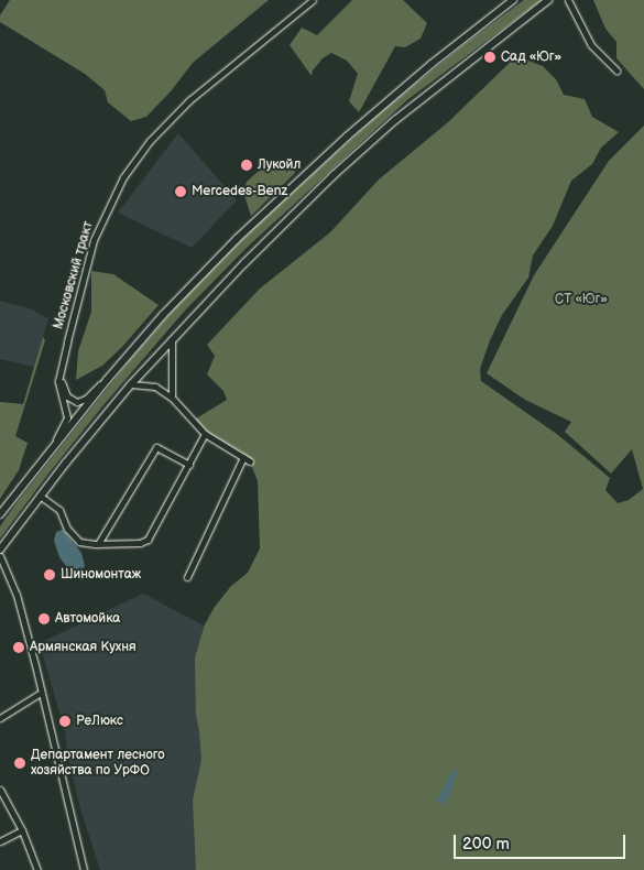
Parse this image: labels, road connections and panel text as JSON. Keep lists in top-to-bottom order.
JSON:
{
  "streets": {
    "street": ["Московский тракт"]
  },
  "parks": ["СТ «Юг»"],
  "places": [
    "Сад «Юг»",
    "Лукойл",
    "Mercedes-Benz",
    "Шиномонтаж",
    "Автомойка",
    "Армянская Кухня",
    "РеЛюкс",
    "Департамент лесного хозяйства по УрФО"
  ],
  "scale_bar": "200 m"
}
